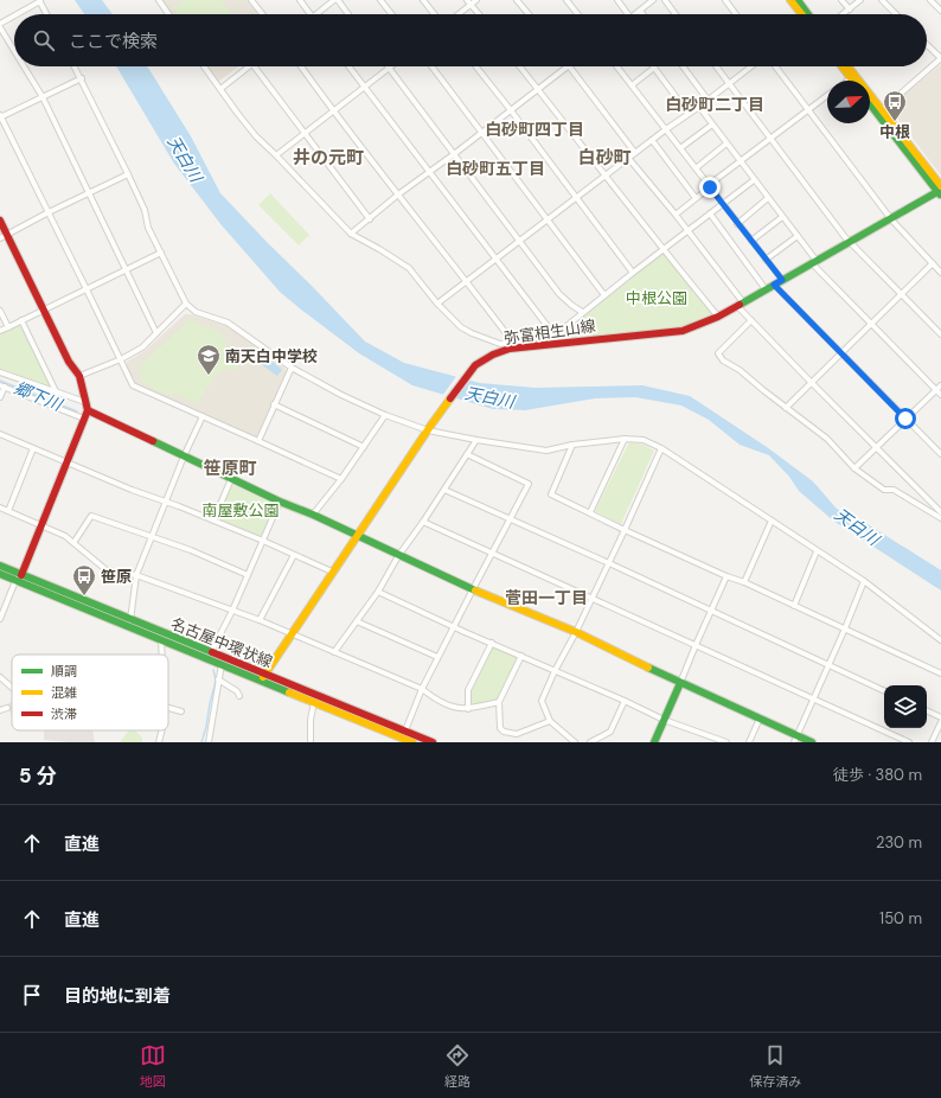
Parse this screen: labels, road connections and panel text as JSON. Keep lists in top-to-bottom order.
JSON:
{
  "streets": {
    "street": ["弥富相生山線", "名古屋中環状線"]
  },
  "crossings": [
    ["弥富相生山線", "名古屋中環状線"]
  ],
  "districts": [
    "白砂町二丁目",
    "白砂町四丁目",
    "井の元町",
    "白砂町",
    "白砂町五丁目",
    "笹原町",
    "菅田一丁目"
  ],
  "water": ["天白川", "郷下川"],
  "parks": ["中根公園", "南屋敷公園"],
  "places": {
    "bus stop": ["中根", "笹原"],
    "school or university": ["南天白中学校"]
  },
  "legend": ["順調", "混雑", "渋滞"],
  "north": "top right",
  "page": {
    "search": "ここで検索",
    "heading": ["5 分", "徒歩 · 380 m"],
    "list": [
      ["直進", "230 m"],
      ["直進", "150 m"],
      "目的地に到着"
    ],
    "nav": ["地図", "経路", "保存済み"]
  }
}
